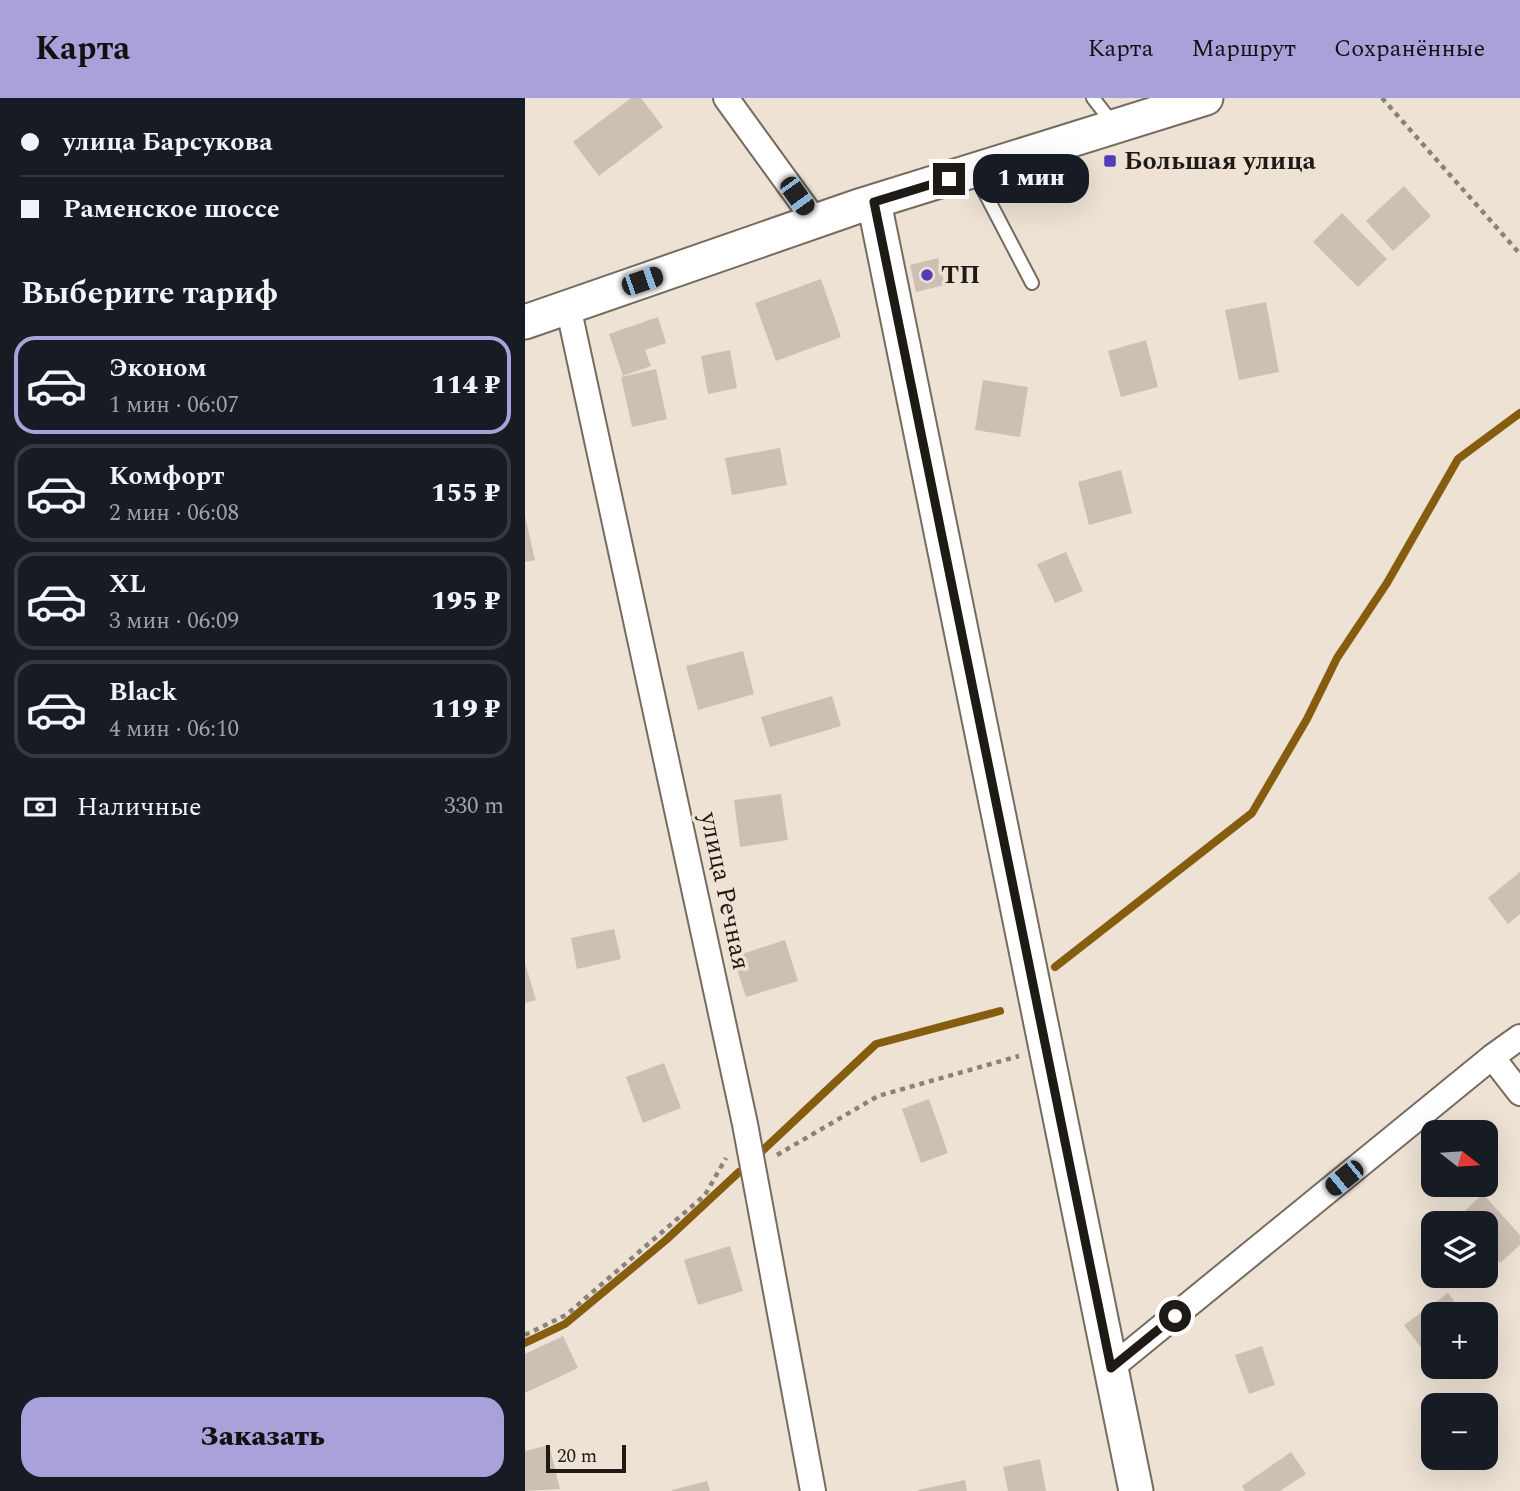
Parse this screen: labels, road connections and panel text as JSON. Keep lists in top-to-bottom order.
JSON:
{
  "streets": {
    "street": ["улица Речная"]
  },
  "places": {
    "transit": ["Большая улица"],
    "other": ["ТП"]
  },
  "scale_bar": "20 m",
  "north": "right",
  "page": {
    "header": "Карта",
    "nav": ["Карта", "Маршрут", "Сохранённые"],
    "banner": ["улица Барсукова", "Раменское шоссе"],
    "bubble": "1 мин",
    "heading": "Выберите тариф",
    "list": [
      {
        "name": "Эконом",
        "note": "1 мин · 06:07",
        "value": "114 ₽"
      },
      {
        "name": "Комфорт",
        "note": "2 мин · 06:08",
        "value": "155 ₽"
      },
      {
        "name": "XL",
        "note": "3 мин · 06:09",
        "value": "195 ₽"
      },
      {
        "name": "Black",
        "note": "4 мин · 06:10",
        "value": "119 ₽"
      }
    ],
    "pay": ["Наличные", "330 m"],
    "map_buttons": ["+", "−"],
    "buttons": "Заказать",
    "scale": "20 m"
  }
}
